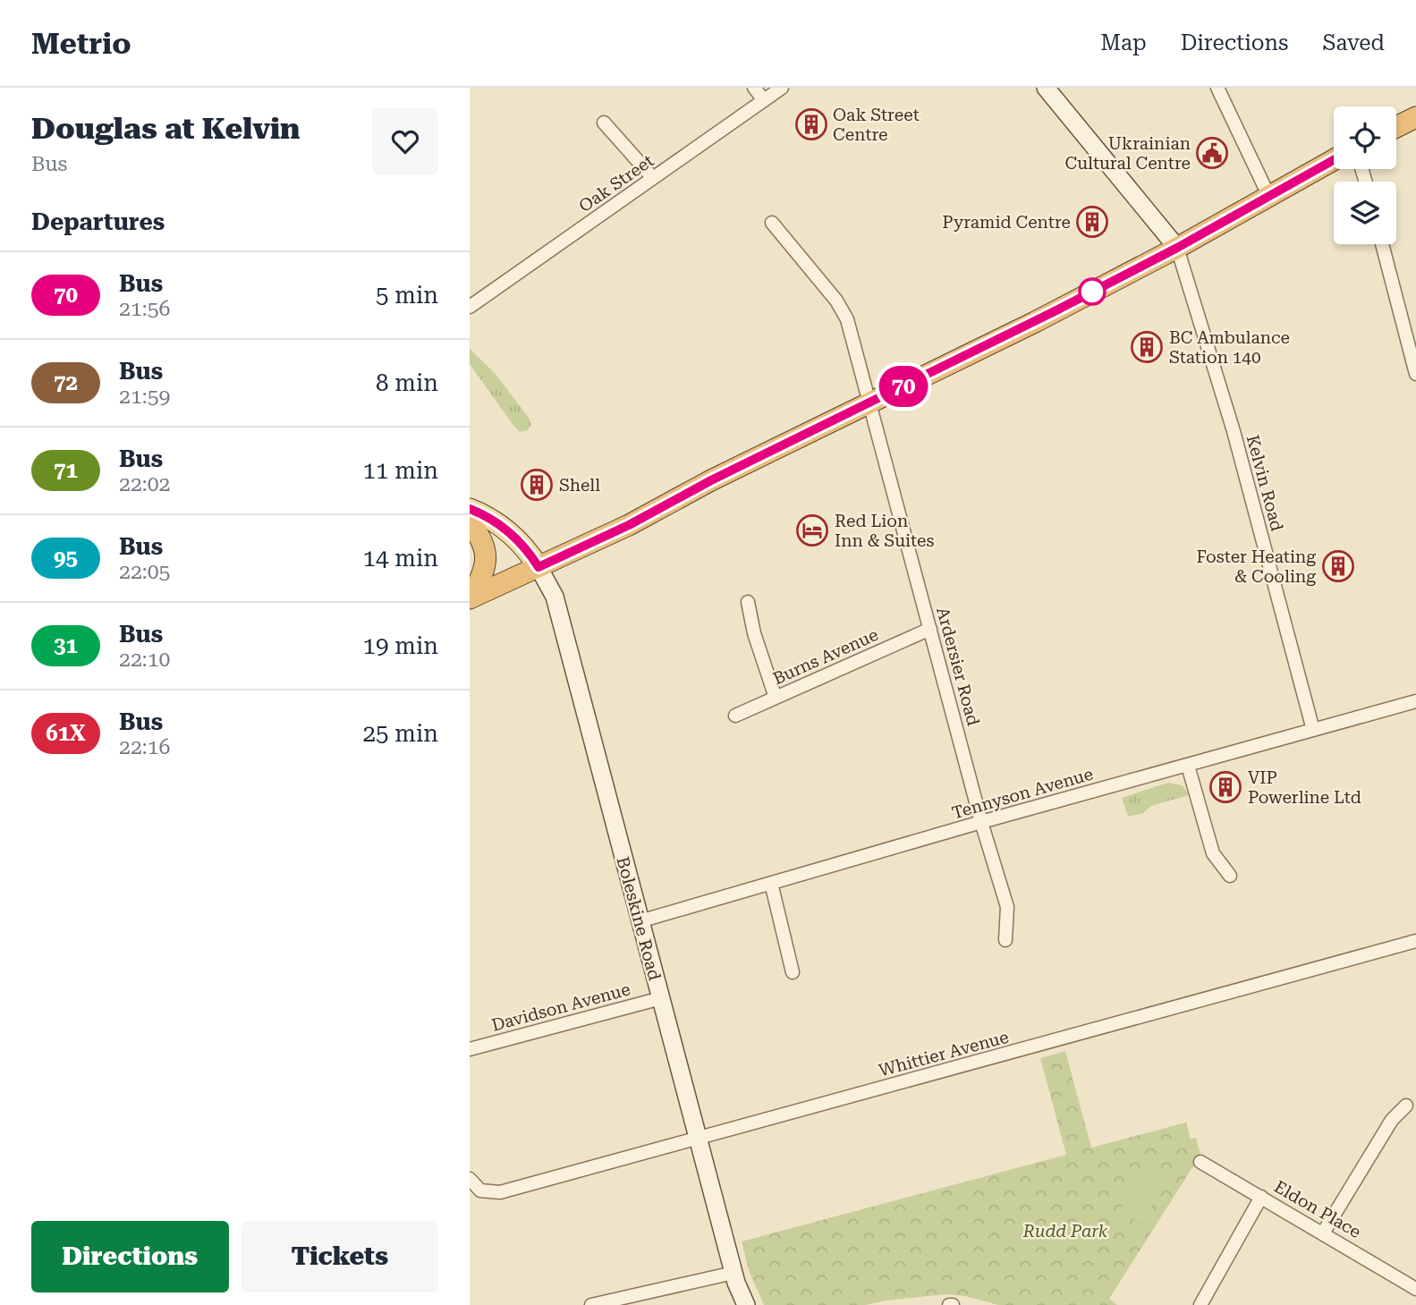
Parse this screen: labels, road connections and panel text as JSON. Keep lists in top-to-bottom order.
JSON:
{
  "streets": {
    "main road": ["Boleskine Road"],
    "street": [
      "Oak Street",
      "Kelvin Road",
      "Burns Avenue",
      "Ardersier Road",
      "Tennyson Avenue",
      "Davidson Avenue",
      "Whittier Avenue",
      "Eldon Place"
    ]
  },
  "crossings": [
    ["Kelvin Road", "Tennyson Avenue"],
    ["Burns Avenue", "Ardersier Road"],
    ["Ardersier Road", "Tennyson Avenue"],
    ["Tennyson Avenue", "Boleskine Road"],
    ["Boleskine Road", "Davidson Avenue"],
    ["Boleskine Road", "Whittier Avenue"]
  ],
  "parks": ["Rudd Park"],
  "places": {
    "building": [
      "Oak Street Centre",
      "Pyramid Centre",
      "BC Ambulance Station 140",
      "Shell",
      "Foster Heating & Cooling",
      "VIP Powerline Ltd"
    ],
    "public building": ["Ukrainian Cultural Centre"],
    "hotel": ["Red Lion Inn & Suites"]
  },
  "lines": ["bus line 70"],
  "page": {
    "header": "Metrio",
    "nav": ["Map", "Directions", "Saved"],
    "heading": [
      ["Douglas at Kelvin", "Bus"],
      "Departures"
    ],
    "on_map": "70",
    "list": [
      {
        "mark": "70",
        "name": "Bus",
        "note": "21:56",
        "value": "5 min"
      },
      {
        "mark": "72",
        "name": "Bus",
        "note": "21:59",
        "value": "8 min"
      },
      {
        "mark": "71",
        "name": "Bus",
        "note": "22:02",
        "value": "11 min"
      },
      {
        "mark": "95",
        "name": "Bus",
        "note": "22:05",
        "value": "14 min"
      },
      {
        "mark": "31",
        "name": "Bus",
        "note": "22:10",
        "value": "19 min"
      },
      {
        "mark": "61X",
        "name": "Bus",
        "note": "22:16",
        "value": "25 min"
      }
    ],
    "buttons": ["Directions", "Tickets"]
  }
}
